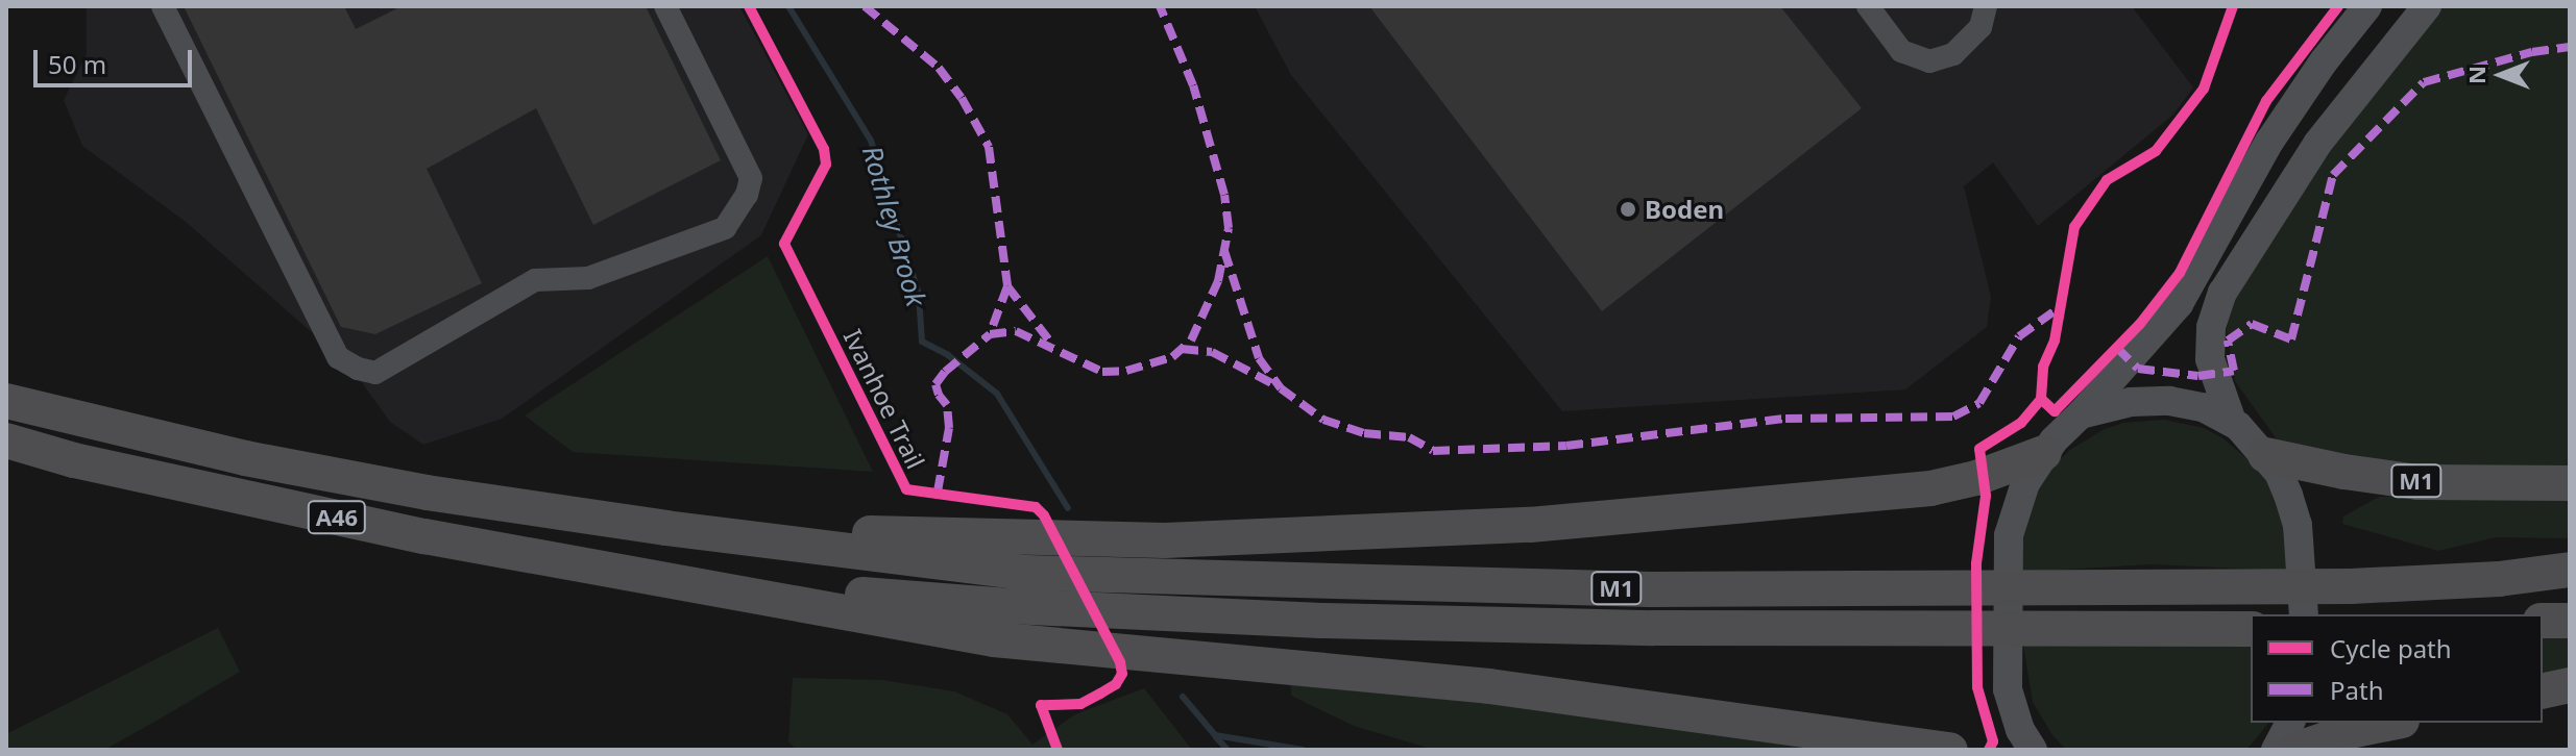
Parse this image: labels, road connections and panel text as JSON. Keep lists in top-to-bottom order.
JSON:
{
  "streets": {
    "highway": ["M1", "A46"],
    "cycle path": ["Ivanhoe Trail"]
  },
  "crossings": [
    ["M1", "A46"]
  ],
  "water": ["Rothley Brook"],
  "places": ["Boden"],
  "legend": ["Cycle path", "Path"],
  "scale_bar": "50 m",
  "north": "left"
}
